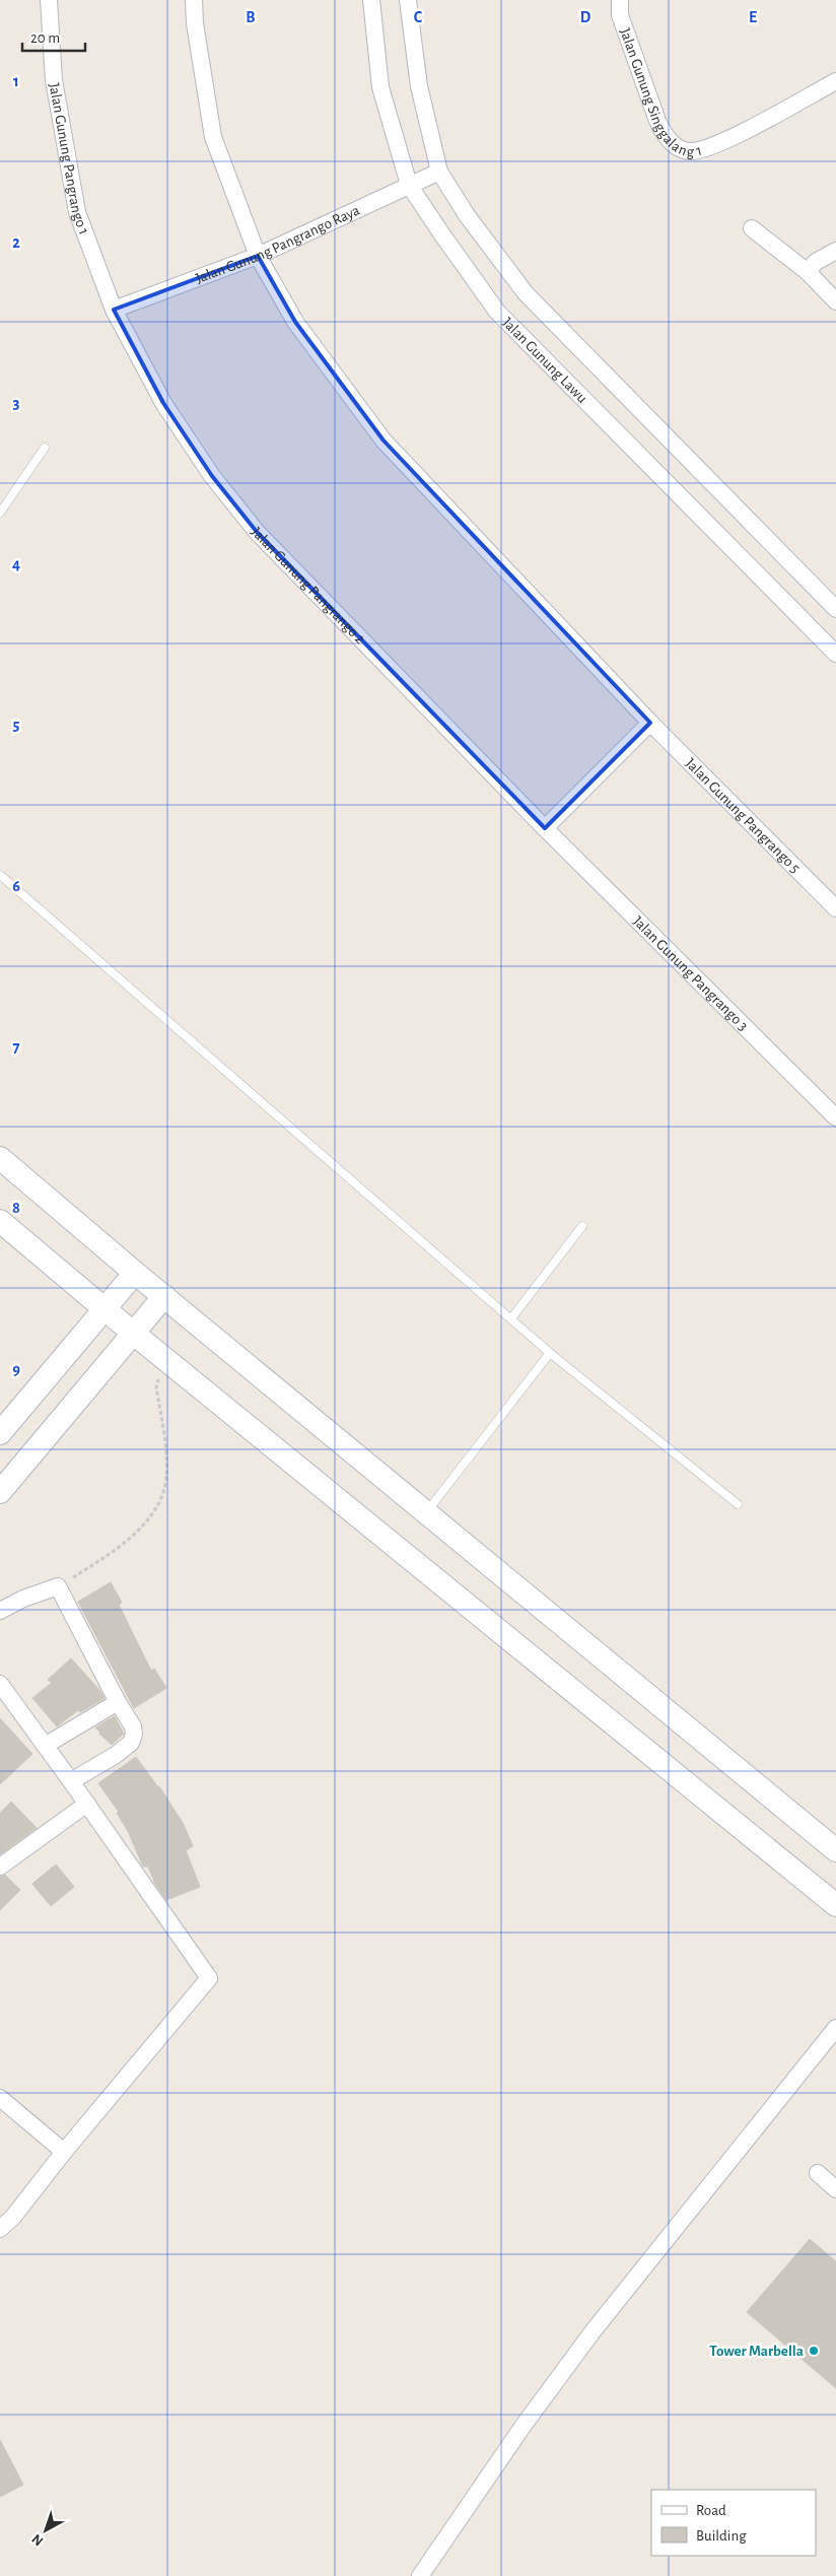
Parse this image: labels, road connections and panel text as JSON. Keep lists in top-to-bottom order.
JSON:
{
  "streets": {
    "street": [
      "Jalan Gunung Singgalang 1",
      "Jalan Gunung Pangrango 1",
      "Jalan Gunung Pangrango Raya",
      "Jalan Gunung Lawu",
      "Jalan Gunung Pangrango 2",
      "Jalan Gunung Pangrango 5",
      "Jalan Gunung Pangrango 3"
    ]
  },
  "crossings": [
    ["Jalan Gunung Pangrango 1", "Jalan Gunung Pangrango Raya"],
    ["Jalan Gunung Pangrango 1", "Jalan Gunung Pangrango 2"],
    ["Jalan Gunung Pangrango Raya", "Jalan Gunung Lawu"],
    ["Jalan Gunung Pangrango Raya", "Jalan Gunung Pangrango 2"],
    ["Jalan Gunung Pangrango 2", "Jalan Gunung Pangrango 3"]
  ],
  "places": ["Tower Marbella"],
  "legend": ["Road", "Building"],
  "scale_bar": "20 m",
  "north": "bottom left",
  "grid": {
    "columns": [
      "B",
      "C",
      "D",
      "E"
    ],
    "rows": [
      "1",
      "2",
      "3",
      "4",
      "5",
      "6",
      "7",
      "8",
      "9"
    ]
  }
}
